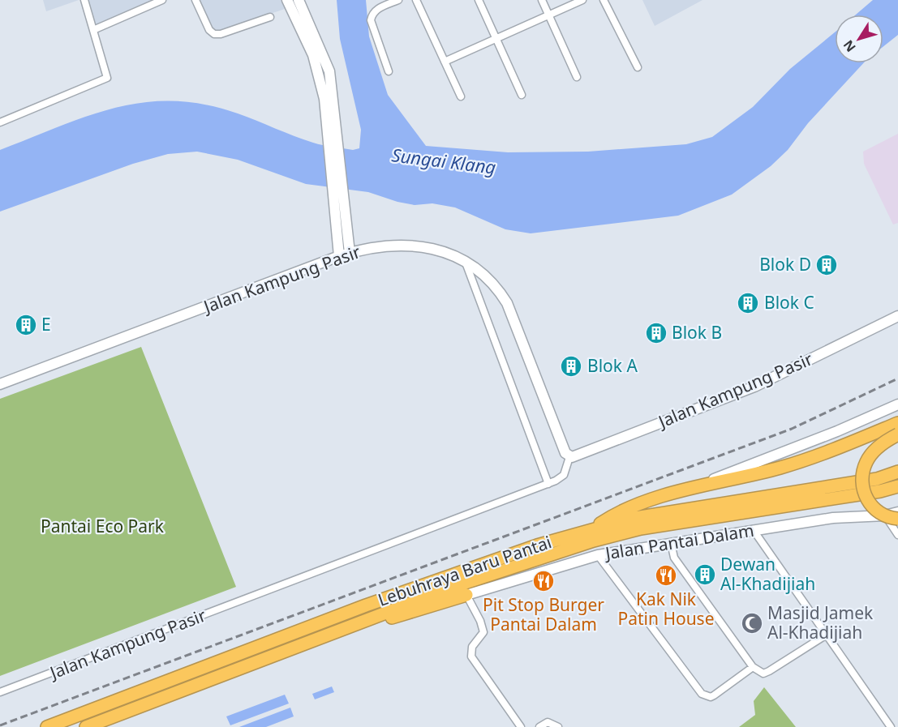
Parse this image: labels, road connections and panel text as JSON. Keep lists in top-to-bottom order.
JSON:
{
  "streets": {
    "highway": ["Lebuhraya Baru Pantai"],
    "street": ["Jalan Kampung Pasir", "Jalan Pantai Dalam"]
  },
  "water": ["Sungai Klang"],
  "parks": ["Pantai Eco Park"],
  "places": {
    "building": [
      "Blok D",
      "Blok C",
      "E",
      "Blok B",
      "Blok A",
      "Dewan Al-Khadijiah"
    ],
    "restaurant": ["Kak Nik Patin House", "Pit Stop Burger Pantai Dalam"],
    "mosque": ["Masjid Jamek Al-Khadijiah"]
  },
  "north": "bottom left"
}
